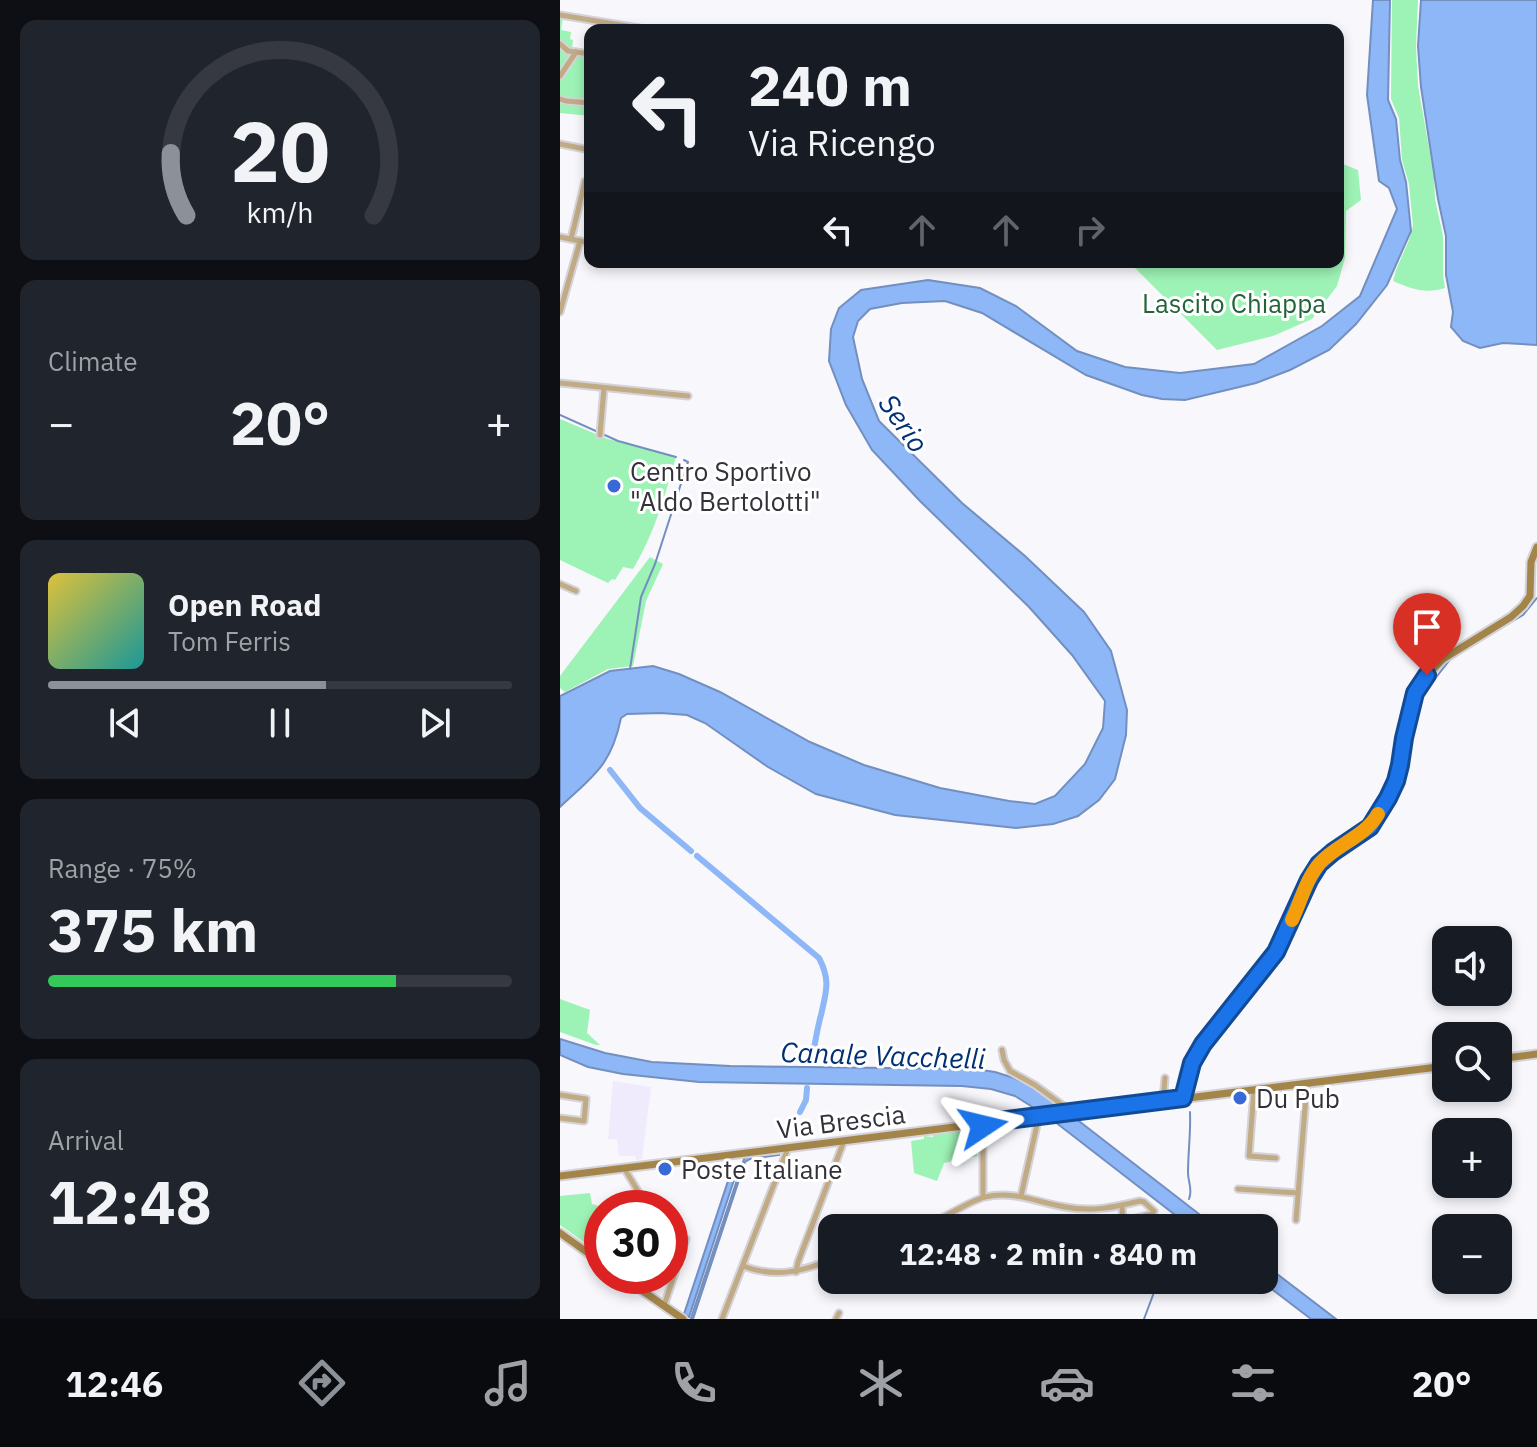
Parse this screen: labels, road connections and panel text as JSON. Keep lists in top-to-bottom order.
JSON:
{
  "streets": {
    "street": ["Via Brescia"]
  },
  "water": ["Serio", "Canale Vacchelli"],
  "parks": ["Lascito Chiappa"],
  "places": ["Centro Sportivo \"Aldo Bertolotti\"", "Du Pub", "Poste Italiane"],
  "page": {
    "turn": ["240 m", "Via Ricengo"],
    "tile": [
      "Climate",
      ["Range · 75%", "375 km"],
      ["Arrival", "12:48"]
    ],
    "heat": ["−", "20°", "+"],
    "song": ["Open Road", "Tom Ferris"],
    "map_buttons": ["+", "−"],
    "limit": "30",
    "trip": "12:48 · 2 min · 840 m",
    "tabs": ["12:46", "20°"],
    "gauge": ["20", "km/h"]
  }
}
